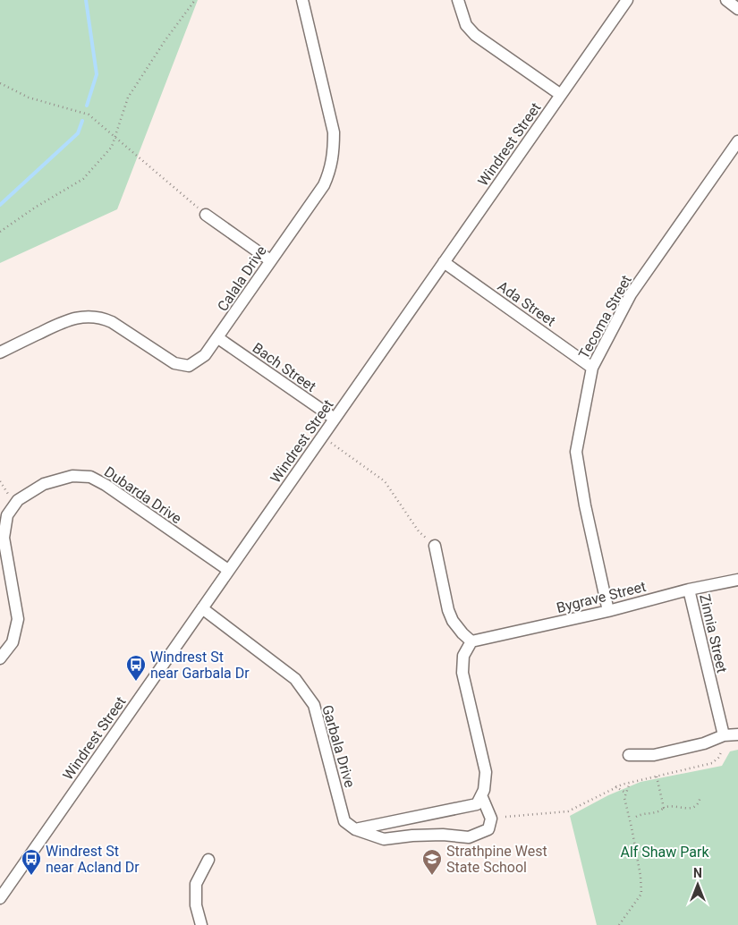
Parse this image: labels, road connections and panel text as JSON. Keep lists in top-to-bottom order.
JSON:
{
  "streets": {
    "street": [
      "Windrest Street",
      "Calala Drive",
      "Ada Street",
      "Tecoma Street",
      "Bach Street",
      "Dubarda Drive",
      "Bygrave Street",
      "Zinnia Street",
      "Garbala Drive"
    ]
  },
  "crossings": [
    ["Windrest Street", "Ada Street"],
    ["Windrest Street", "Bach Street"],
    ["Windrest Street", "Dubarda Drive"],
    ["Windrest Street", "Garbala Drive"],
    ["Calala Drive", "Bach Street"],
    ["Ada Street", "Tecoma Street"],
    ["Tecoma Street", "Bygrave Street"],
    ["Bygrave Street", "Zinnia Street"]
  ],
  "parks": ["Alf Shaw Park"],
  "places": {
    "bus stop": ["Windrest St near Garbala Dr", "Windrest St near Acland Dr"],
    "school or university": ["Strathpine West State School"]
  },
  "north": "top"
}
